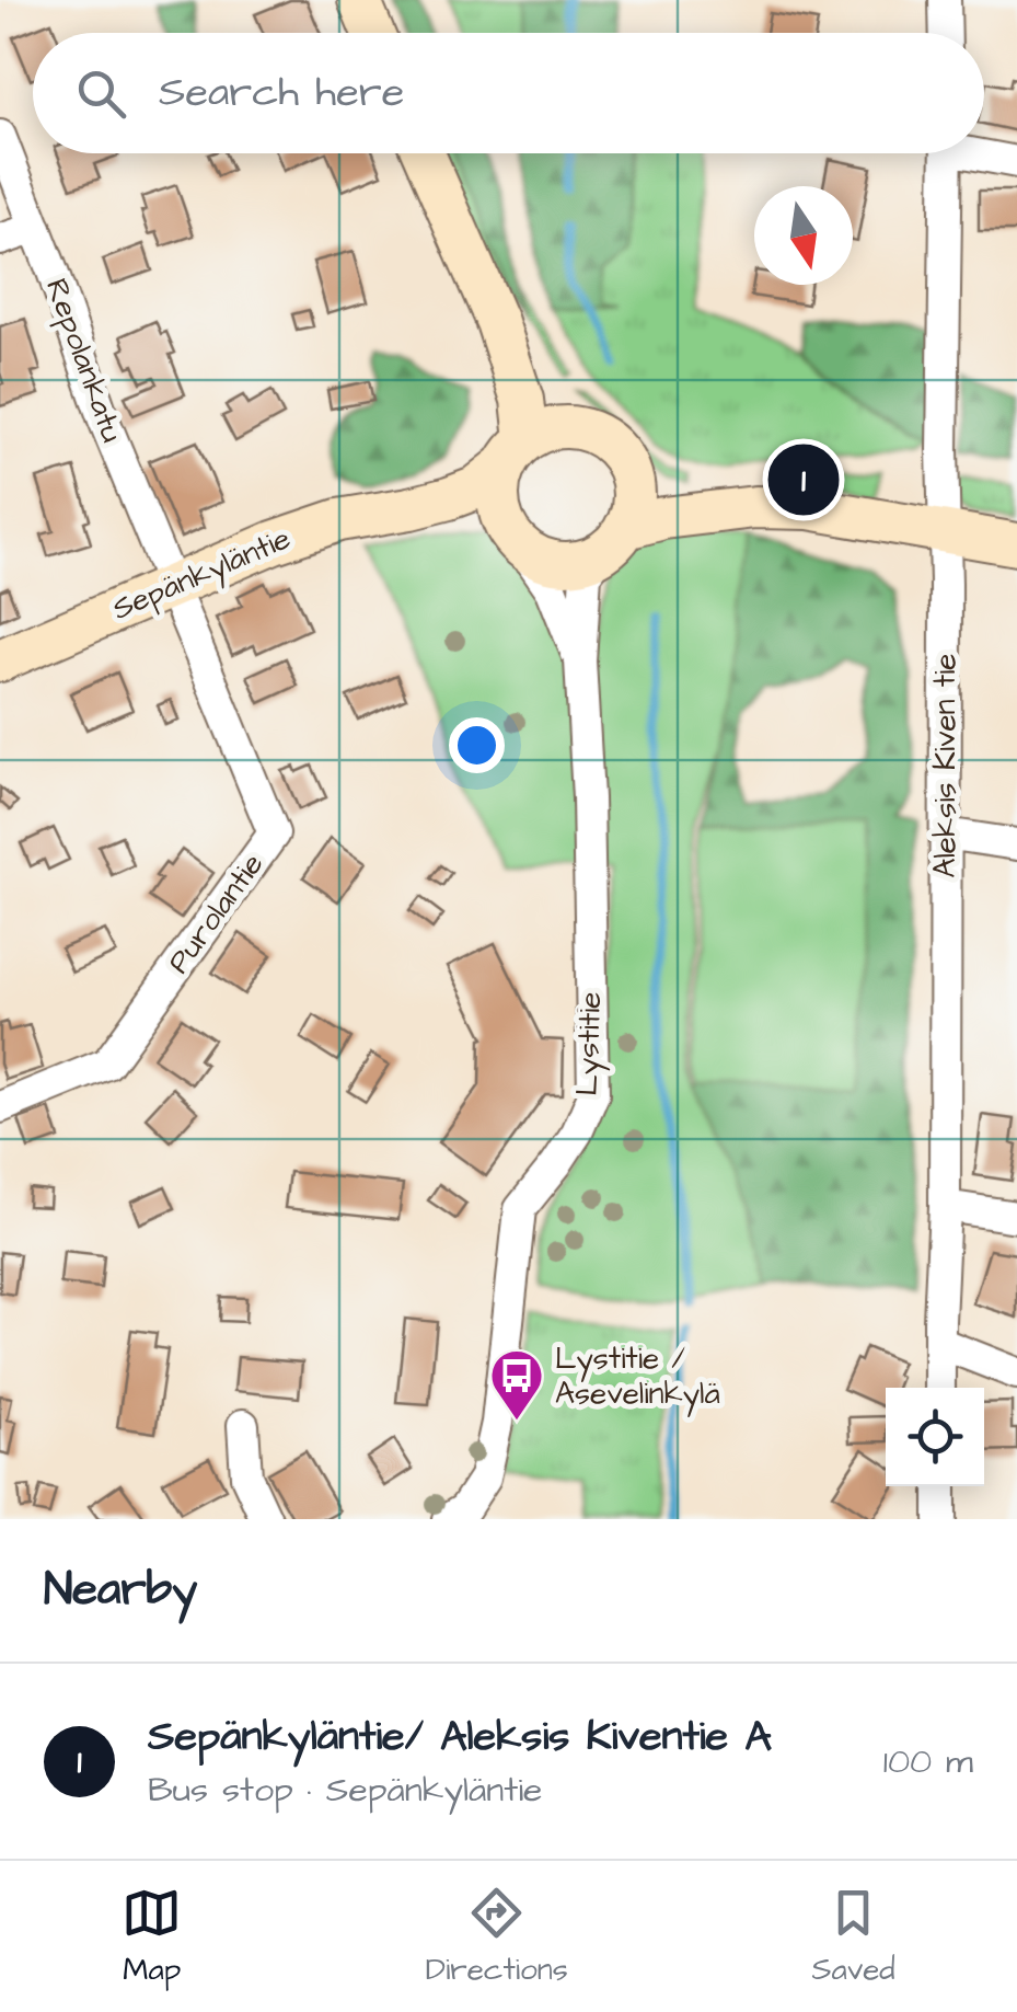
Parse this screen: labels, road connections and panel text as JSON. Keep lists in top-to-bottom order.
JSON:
{
  "streets": {
    "main road": ["Sepänkyläntie"],
    "street": [
      "Repolankatu",
      "Aleksis Kiven tie",
      "Purolantie",
      "Lystitie"
    ]
  },
  "crossings": [
    ["Repolankatu", "Sepänkyläntie"],
    ["Repolankatu", "Purolantie"],
    ["Sepänkyläntie", "Purolantie"],
    ["Sepänkyläntie", "Lystitie"]
  ],
  "places": {
    "bus stop": ["Lystitie / Asevelinkylä"]
  },
  "north": "bottom",
  "page": {
    "search": "Search here",
    "pins": "1",
    "heading": "Nearby",
    "list": [
      {
        "mark": "1",
        "name": "Sepänkyläntie/ Aleksis Kiventie A",
        "note": "Bus stop · Sepänkyläntie",
        "value": "100 m"
      }
    ],
    "nav": ["Map", "Directions", "Saved"]
  }
}
